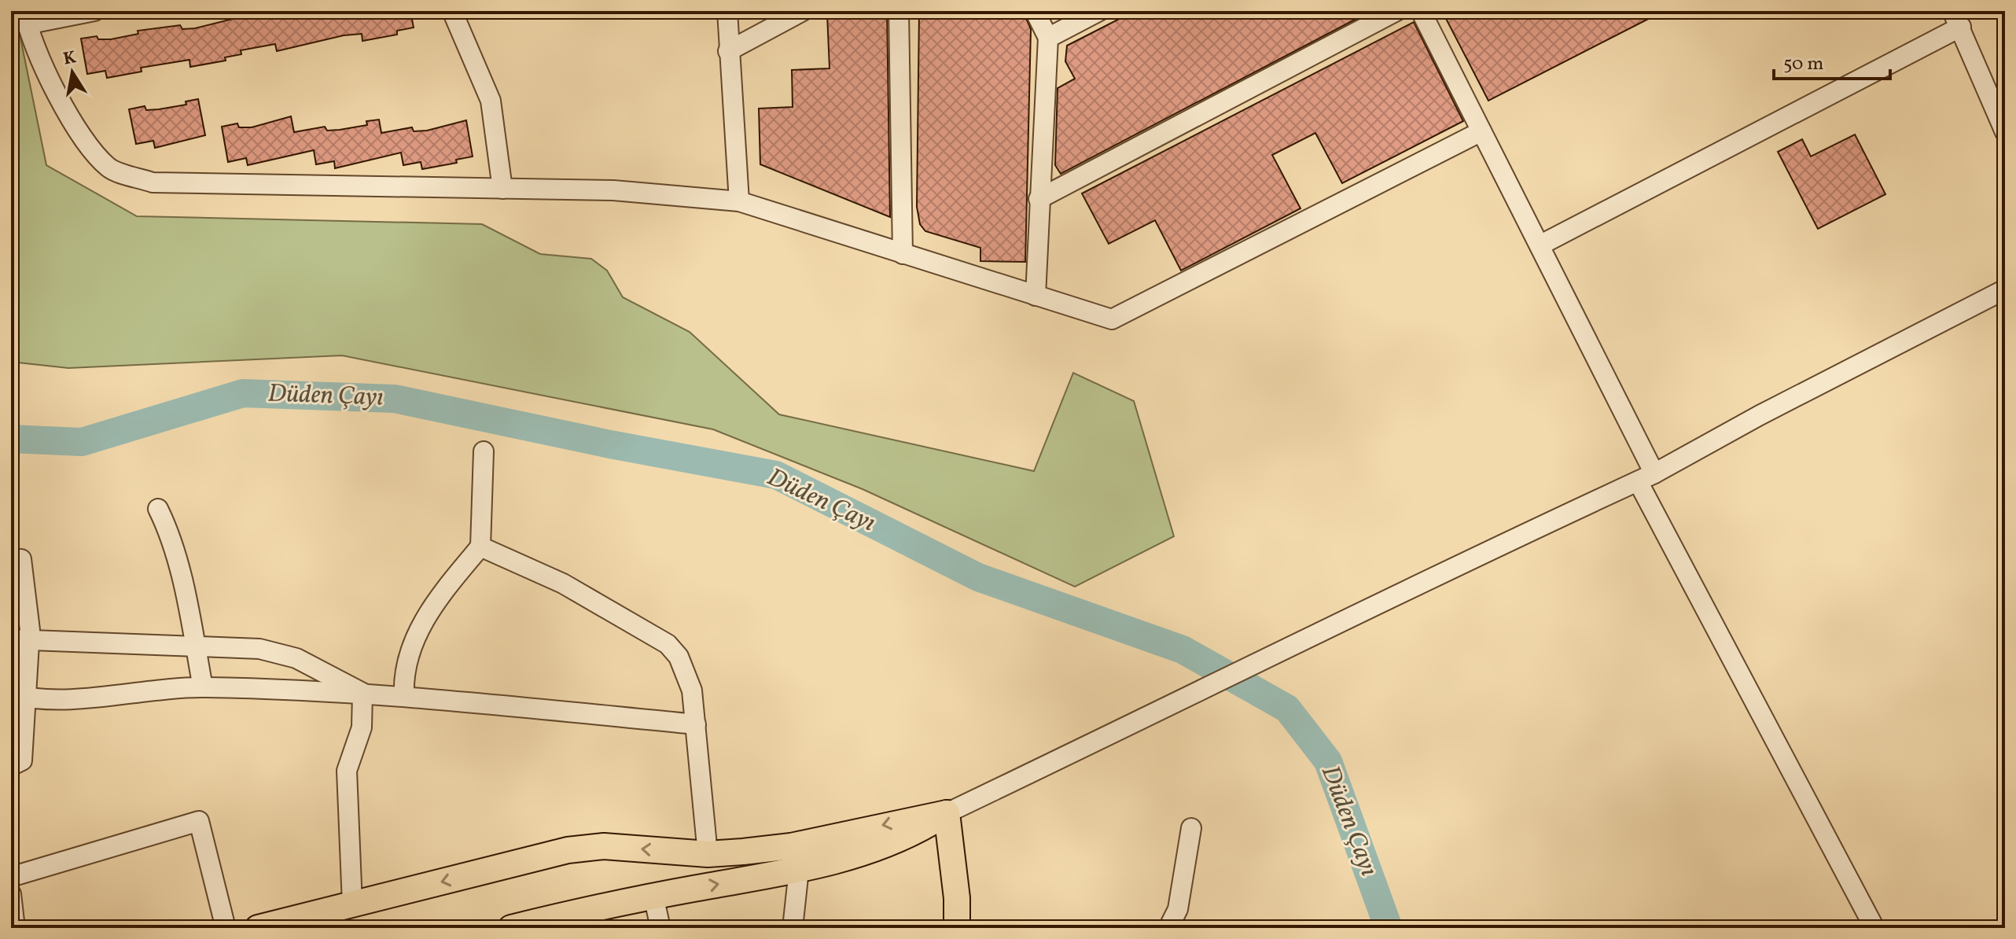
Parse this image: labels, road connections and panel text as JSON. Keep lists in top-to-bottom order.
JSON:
{
  "water": ["Düden Çayı"],
  "scale_bar": "50 m",
  "north": "top"
}
